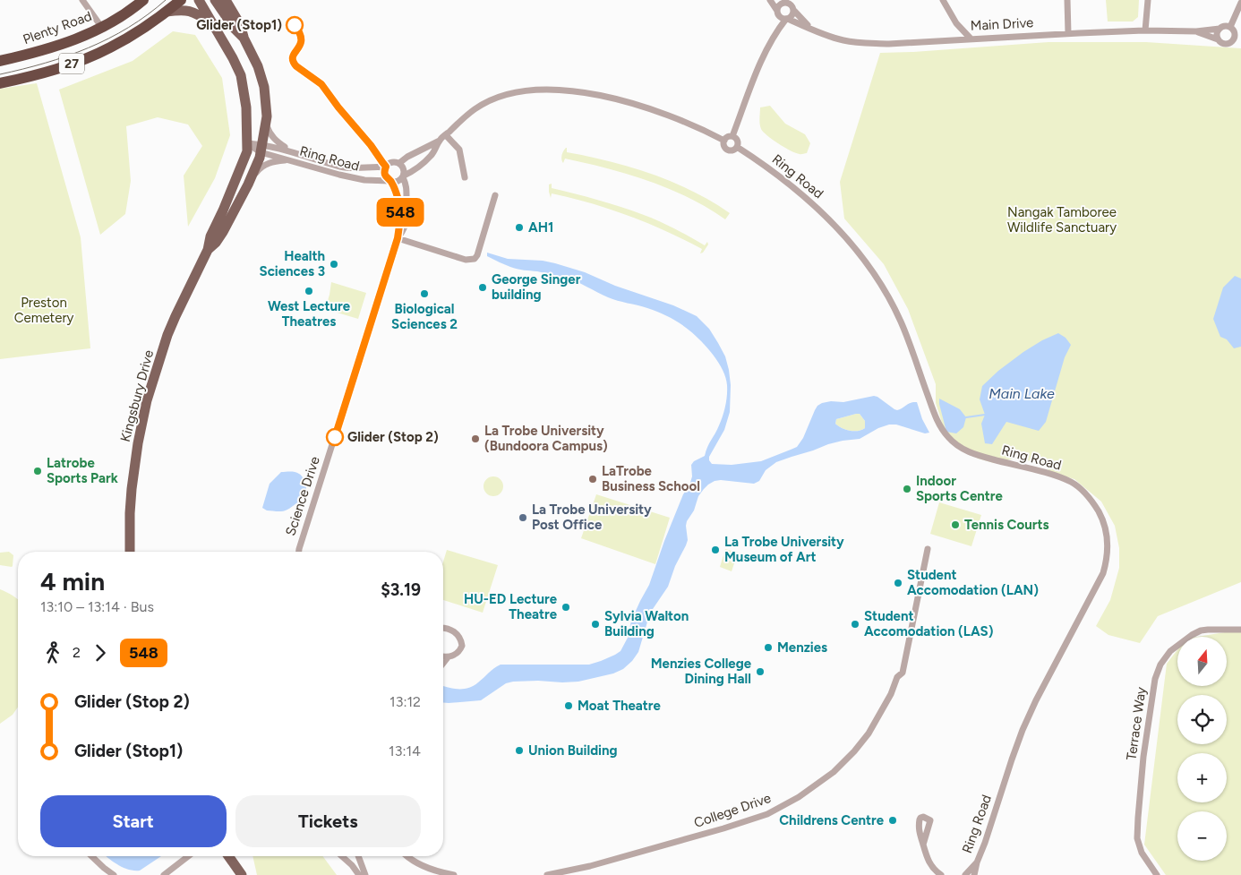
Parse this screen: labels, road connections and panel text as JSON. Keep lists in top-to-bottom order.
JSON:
{
  "streets": {
    "highway": ["Plenty Road", "27"],
    "main road": ["Kingsbury Drive"],
    "street": [
      "Main Drive",
      "Ring Road",
      "Science Drive",
      "Terrace Way",
      "College Drive"
    ]
  },
  "crossings": [
    ["Ring Road", "Kingsbury Drive"],
    ["Ring Road", "Science Drive"]
  ],
  "water": ["Main Lake"],
  "parks": ["Nangak Tamboree Wildlife Sanctuary", "Preston Cemetery"],
  "places": [
    "Glider (Stop1)",
    "AH1",
    "Health Sciences 3",
    "George Singer building",
    "West Lecture Theatres",
    "Biological Sciences 2",
    "Glider (Stop 2)",
    "La Trobe University (Bundoora Campus)",
    "Latrobe Sports Park",
    "LaTrobe Business School",
    "Indoor Sports Centre",
    "La Trobe University Post Office",
    "Tennis Courts",
    "La Trobe University Museum of Art",
    "Student Accomodation (LAN)",
    "HU-ED Lecture Theatre",
    "Sylvia Walton Building",
    "Student Accomodation (LAS)",
    "Menzies",
    "Menzies College Dining Hall",
    "Moat Theatre",
    "Union Building",
    "Childrens Centre"
  ],
  "lines": ["bus line 548"],
  "north": "top",
  "page": {
    "on_map": "548",
    "heading": ["4 min", "13:10 – 13:14 · Bus", "$3.19"],
    "legs": ["2", "548"],
    "map_buttons": ["+", "−"],
    "list": [
      {
        "name": "Glider (Stop 2)",
        "value": "13:12"
      },
      {
        "name": "Glider (Stop1)",
        "value": "13:14"
      }
    ],
    "buttons": ["Start", "Tickets"]
  }
}
